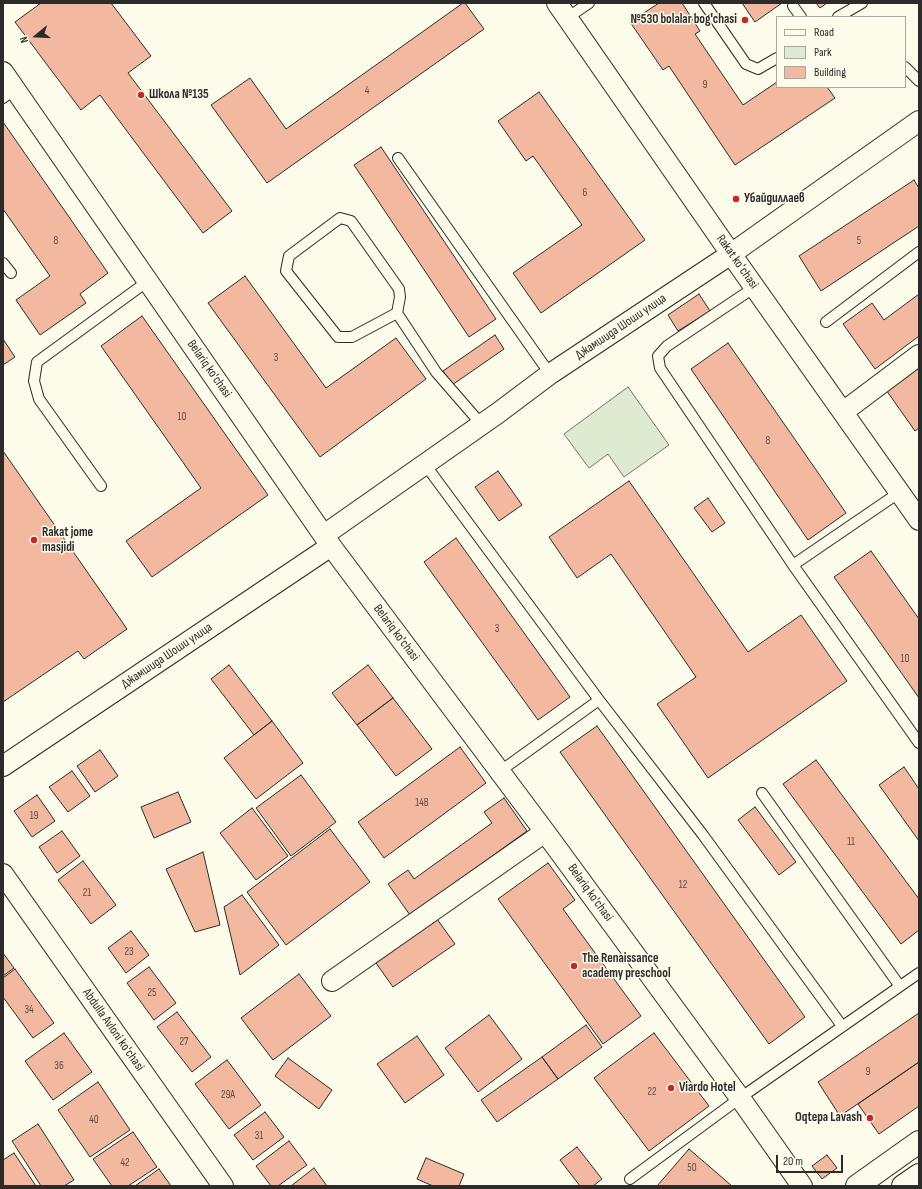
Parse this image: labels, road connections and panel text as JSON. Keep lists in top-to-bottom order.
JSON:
{
  "streets": {
    "street": [
      "Rakat koʻchasi",
      "Джамшида Шоши улица",
      "Belariq ko'chasi",
      "Abdulla Avloni ko'chasi"
    ]
  },
  "crossings": [
    ["Rakat koʻchasi", "Джамшида Шоши улица"],
    ["Джамшида Шоши улица", "Belariq ko'chasi"]
  ],
  "places": [
    "№530 bolalar bog'chasi",
    "Школа №135",
    "Убайдиллаев",
    "Rakat jome masjidi",
    "The Renaissance academy preschool",
    "Viardo Hotel",
    "Oqtepa Lavash"
  ],
  "house_numbers": [
    "9",
    "4",
    "6",
    "8",
    "5",
    "3",
    "10",
    "8",
    "3",
    "10",
    "14B",
    "19",
    "11",
    "12",
    "21",
    "23",
    "25",
    "34",
    "27",
    "36",
    "9",
    "22",
    "29A",
    "40",
    "31",
    "42",
    "50"
  ],
  "legend": ["Road", "Park", "Building"],
  "scale_bar": "20 m",
  "north": "left"
}
